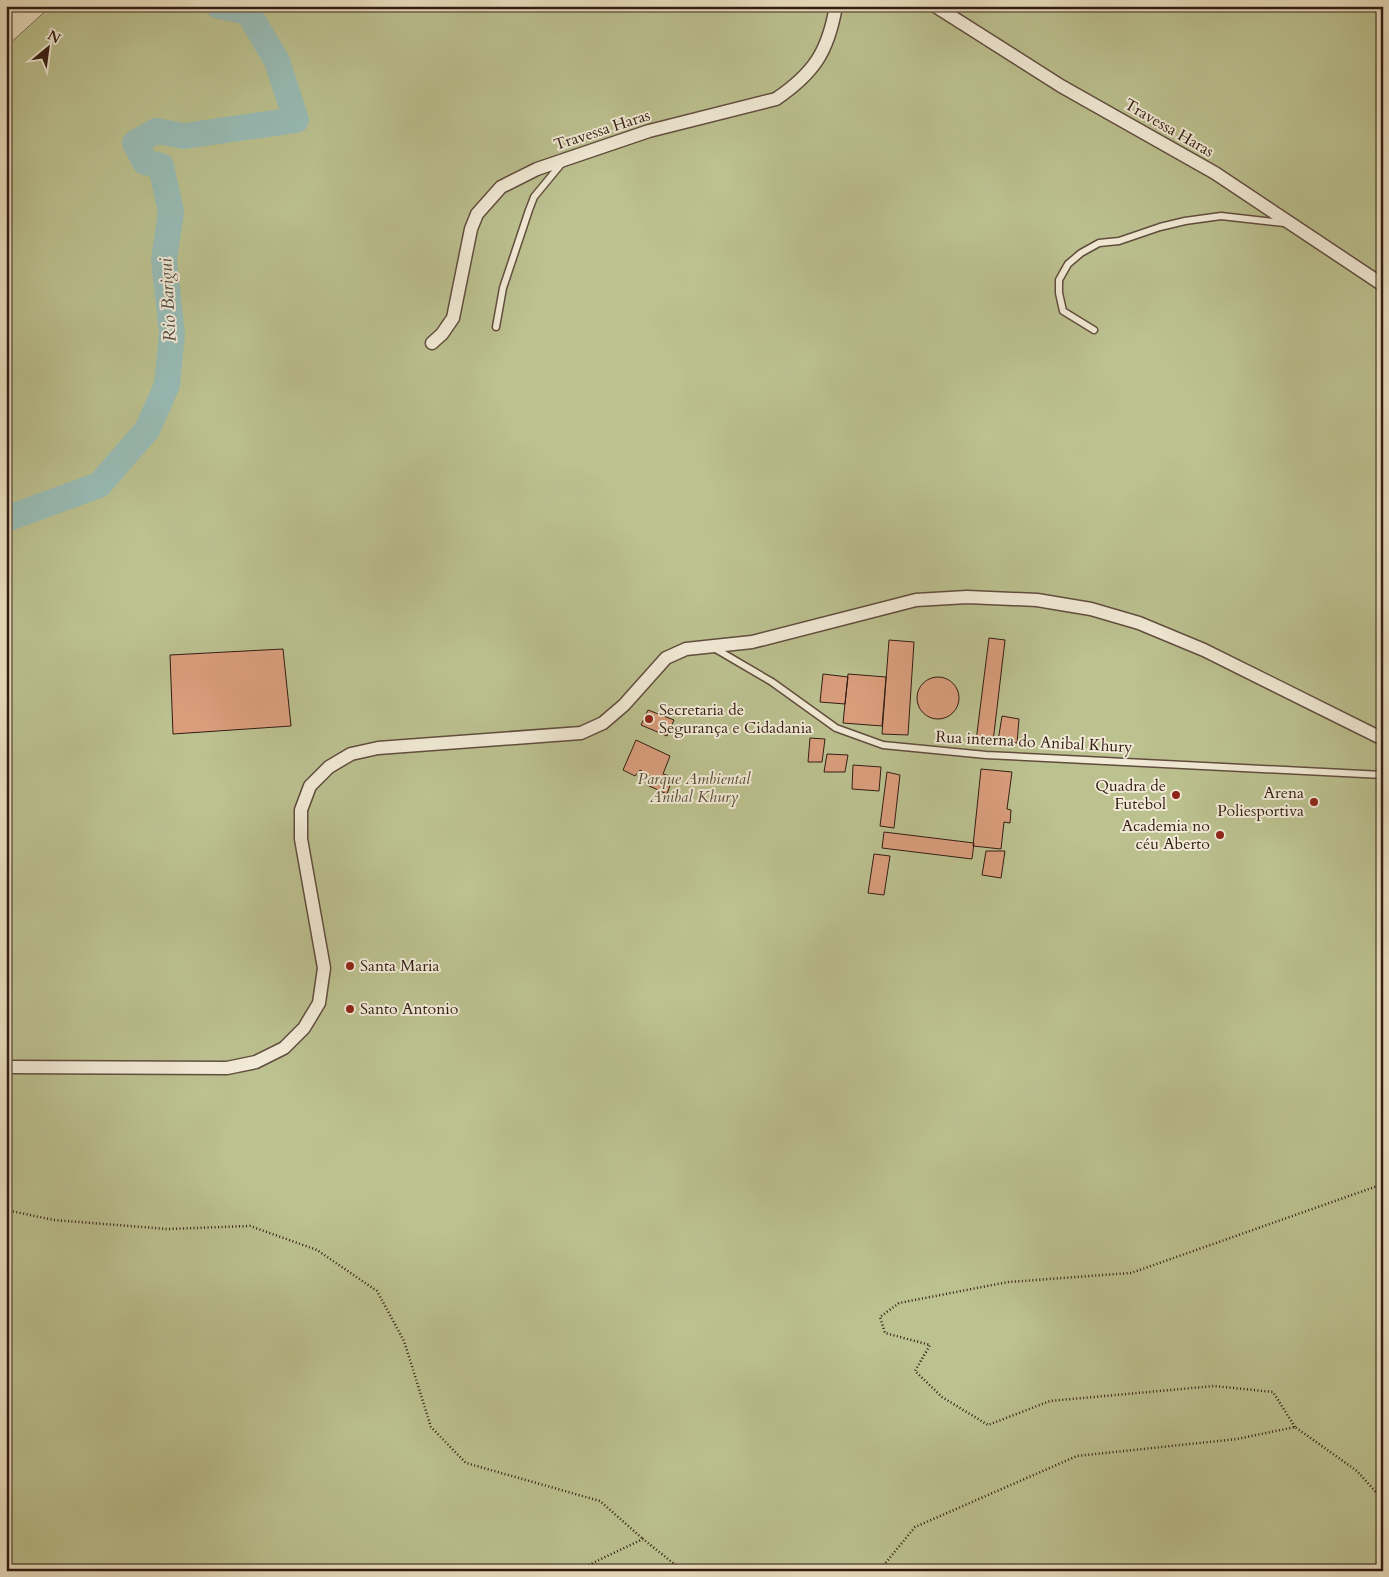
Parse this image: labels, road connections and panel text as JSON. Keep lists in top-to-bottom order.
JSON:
{
  "streets": {
    "street": ["Travessa Haras"],
    "lane": ["Rua interna do Anibal Khury"]
  },
  "water": ["Rio Barigui"],
  "parks": ["Parque Ambiental Anibal Khury"],
  "places": [
    "Secretaria de Segurança e Cidadania",
    "Quadra de Futebol",
    "Arena Poliesportiva",
    "Academia no céu Aberto",
    "Santa Maria",
    "Santo Antonio"
  ],
  "north": "top right"
}
